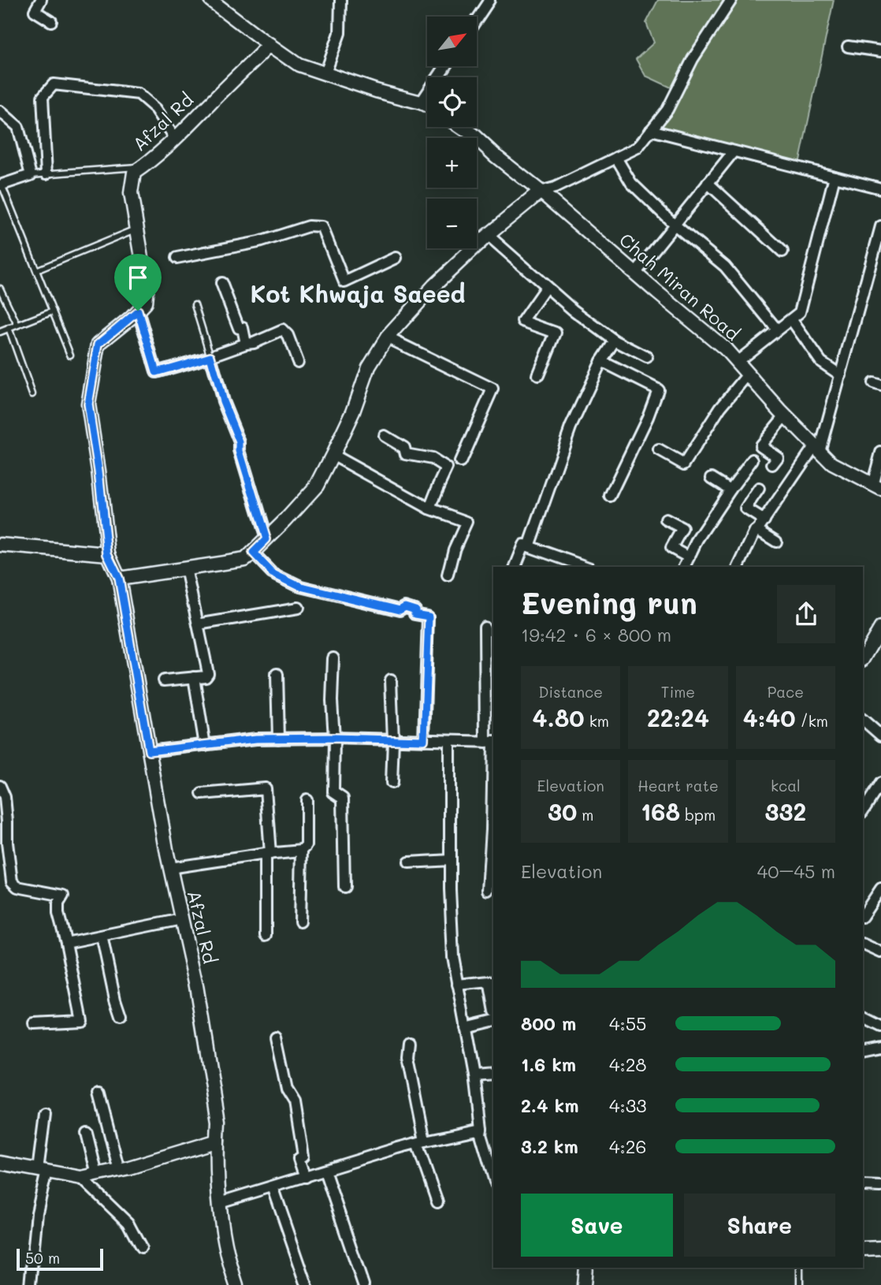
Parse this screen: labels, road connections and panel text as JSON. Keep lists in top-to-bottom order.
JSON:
{
  "streets": {
    "street": ["Afzal Rd", "Chah Miran Road"]
  },
  "districts": ["Kot Khwaja Saeed"],
  "scale_bar": "50 m",
  "north": "top right",
  "page": {
    "map_buttons": ["+", "−"],
    "heading": ["Evening run", "19:42 · 6 × 800 m"],
    "stats": [
      ["Distance", "4.80 km"],
      ["Time", "22:24"],
      ["Pace", "4:40 /km"],
      ["Elevation", "30 m"],
      ["Heart rate", "168 bpm"],
      ["kcal", "332"]
    ],
    "chart": ["Elevation", "40–45 m"],
    "list": [
      {
        "name": "800 m",
        "note": "4:55"
      },
      {
        "name": "1.6 km",
        "note": "4:28"
      },
      {
        "name": "2.4 km",
        "note": "4:33"
      },
      {
        "name": "3.2 km",
        "note": "4:26"
      }
    ],
    "buttons": ["Save", "Share"],
    "scale": "50 m"
  }
}
